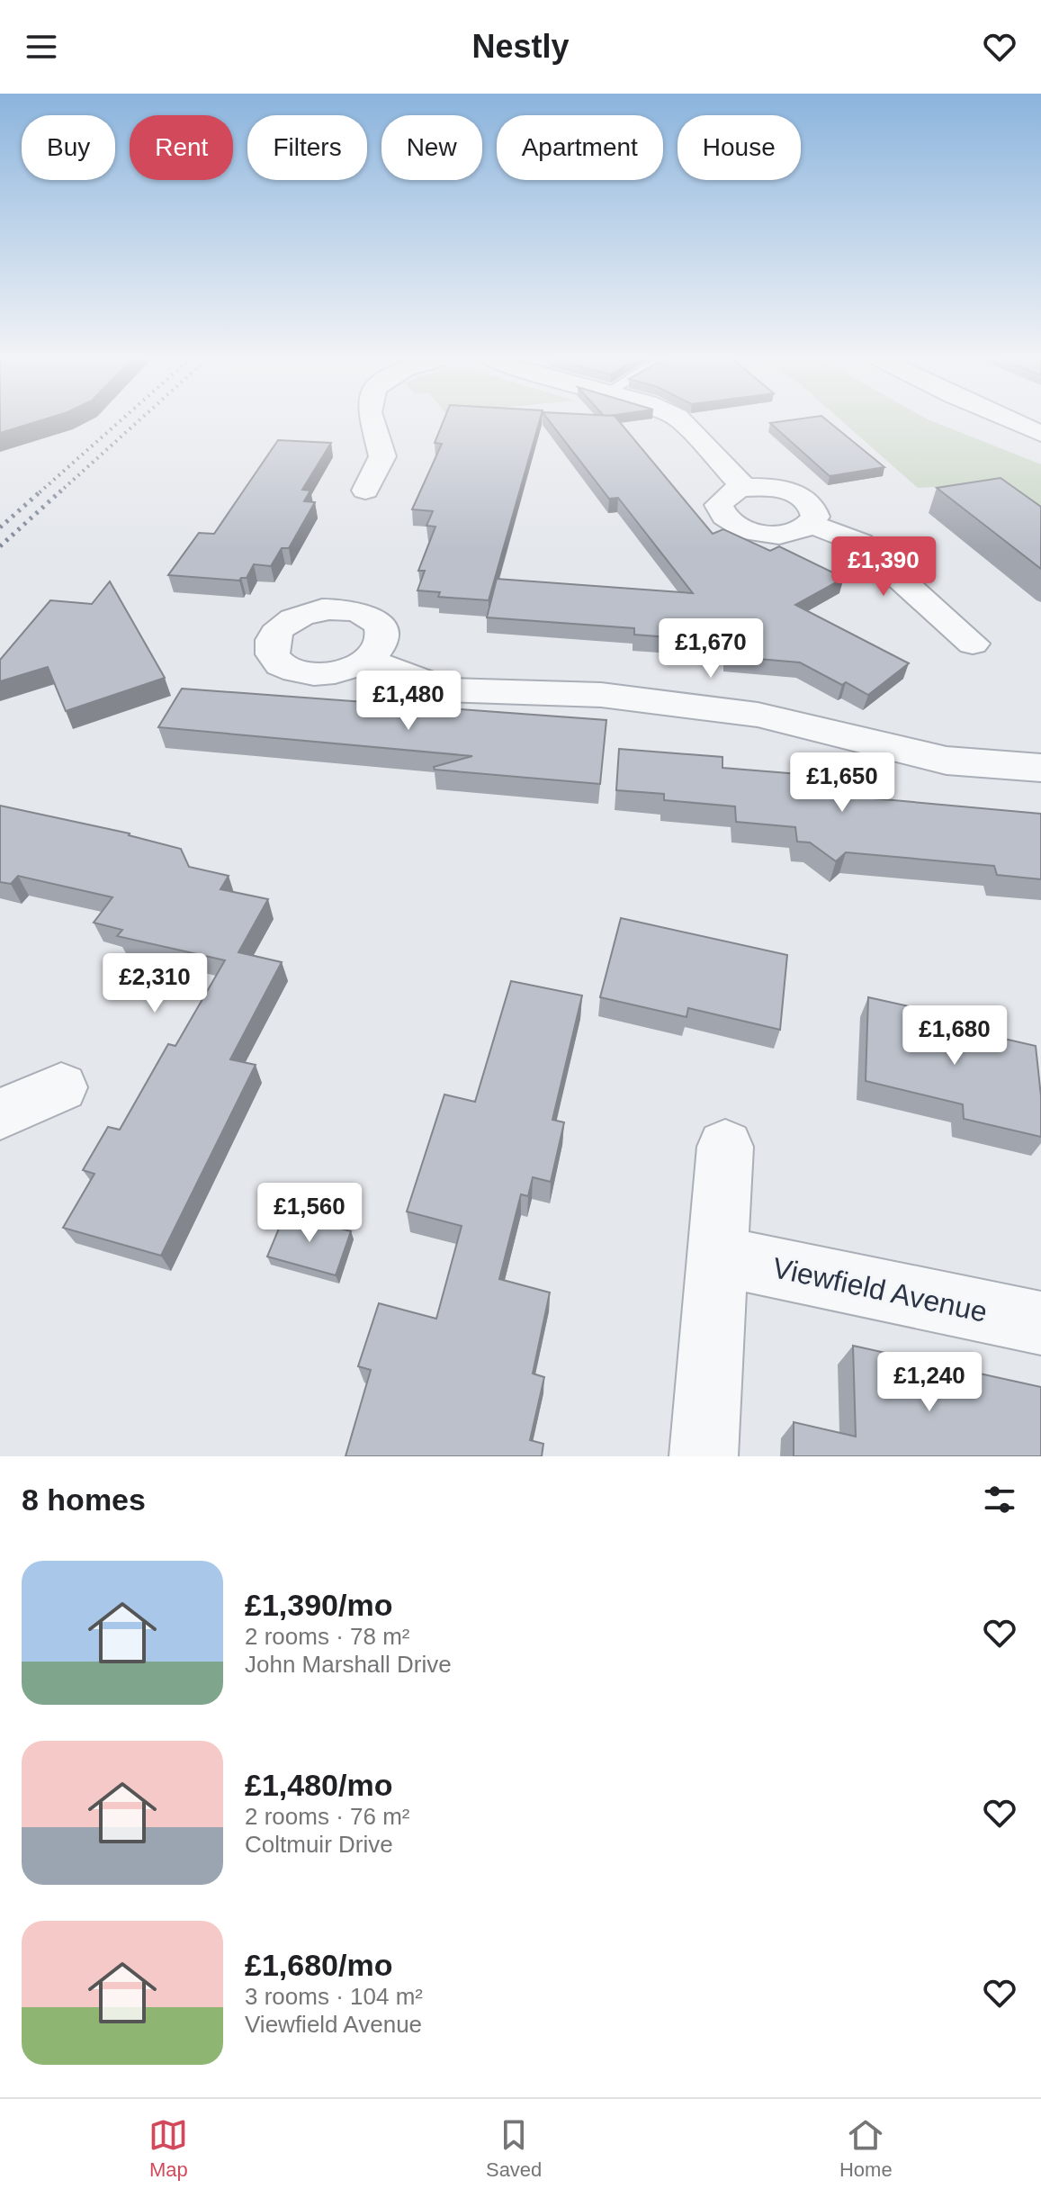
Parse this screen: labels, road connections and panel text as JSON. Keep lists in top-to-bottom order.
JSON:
{
  "streets": {
    "street": ["Viewfield Avenue"]
  },
  "page": {
    "header": "Nestly",
    "chip": [
      "Buy",
      "Rent",
      "Filters",
      "New",
      "Apartment",
      "House"
    ],
    "price": [
      "£1,390",
      "£1,670",
      "£1,480",
      "£1,650",
      "£2,310",
      "£1,680",
      "£1,560",
      "£1,240"
    ],
    "heading": "8 homes",
    "list": [
      {
        "name": "£1,390/mo",
        "note": "2 rooms · 78 m² · John Marshall Drive"
      },
      {
        "name": "£1,480/mo",
        "note": "2 rooms · 76 m² · Coltmuir Drive"
      },
      {
        "name": "£1,680/mo",
        "note": "3 rooms · 104 m² · Viewfield Avenue"
      }
    ],
    "tabs": ["Map", "Saved", "Home"]
  }
}
